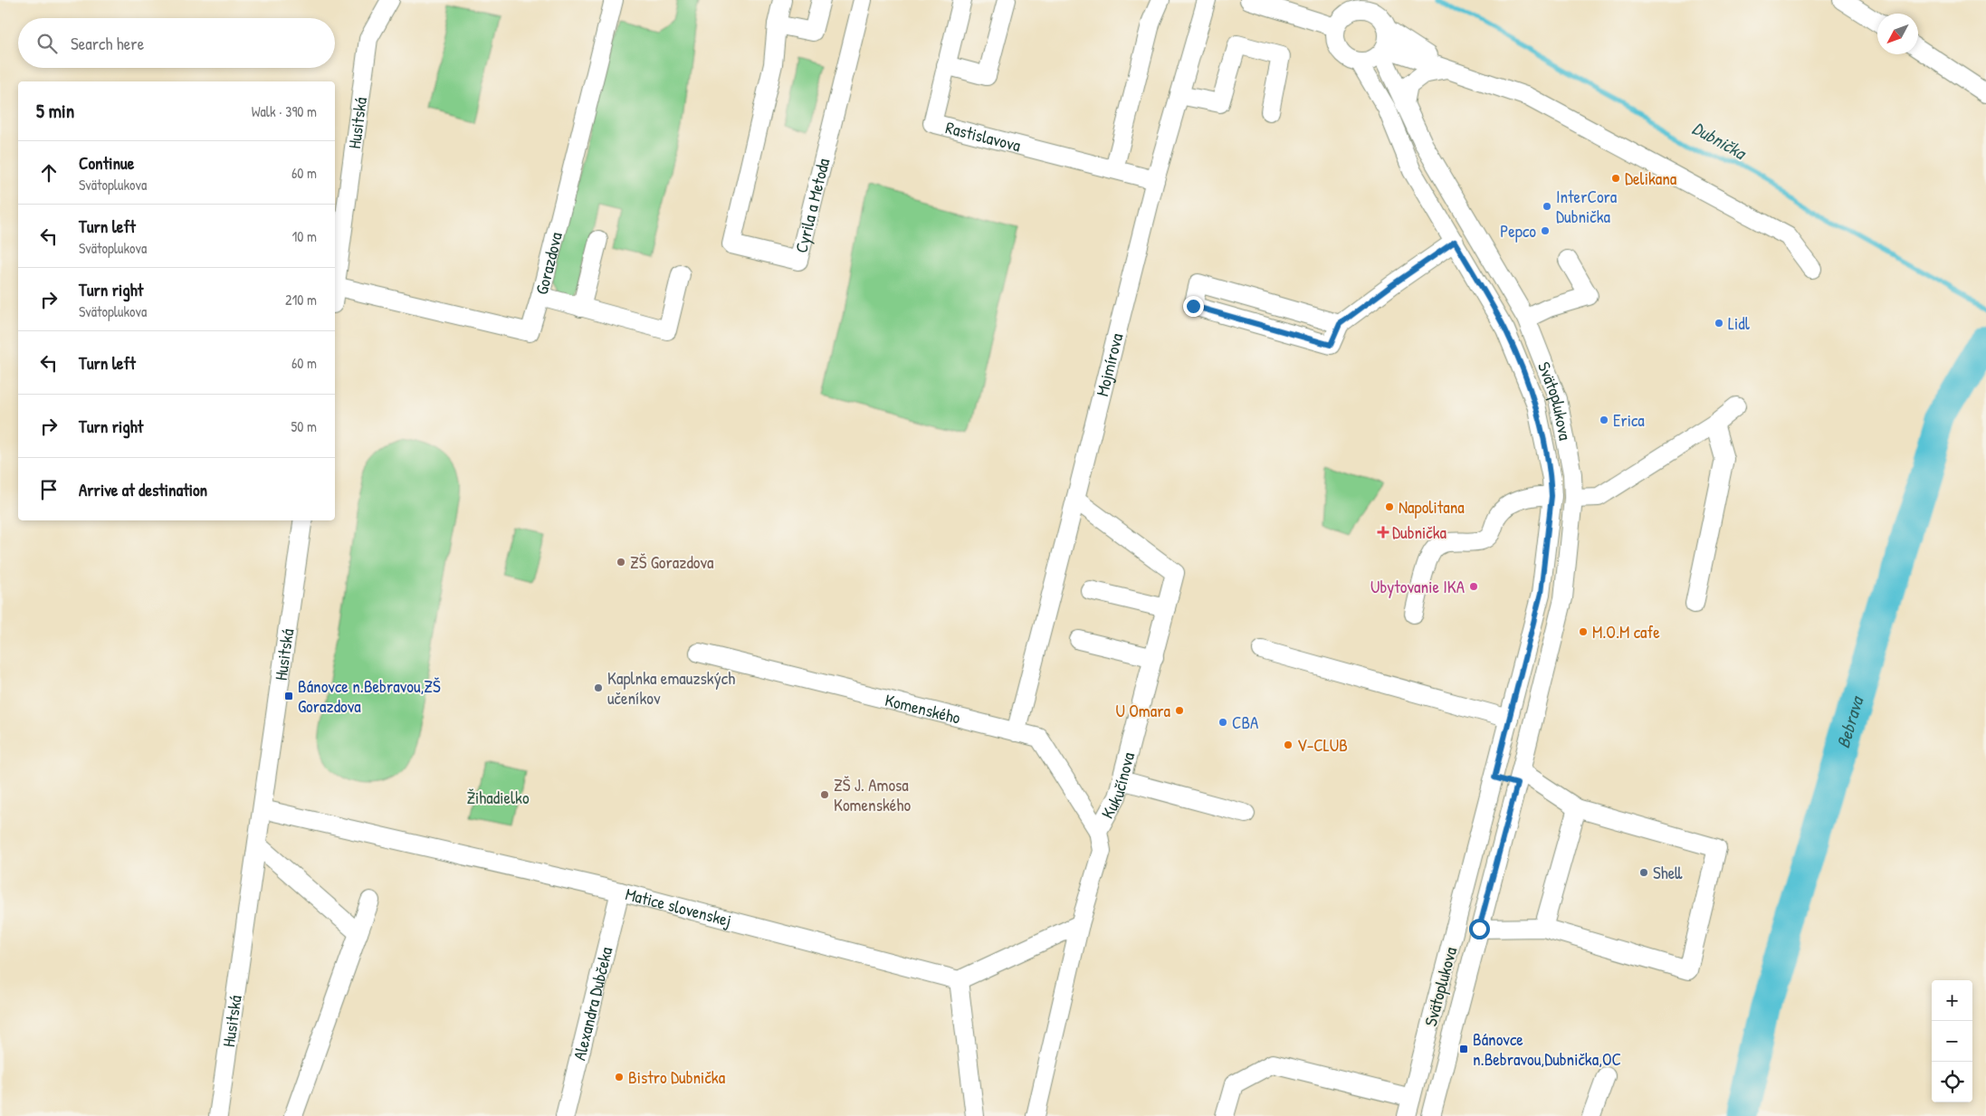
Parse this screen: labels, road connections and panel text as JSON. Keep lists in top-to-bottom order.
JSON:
{
  "streets": {
    "street": [
      "Husitská",
      "Rastislavova",
      "Cyrila a Metoda",
      "Gorazdova",
      "Mojmírova",
      "Svätoplukova",
      "Komenského",
      "Kukučínova",
      "Matice slovenskej",
      "Alexandra Dubčeka"
    ]
  },
  "crossings": [
    ["Husitská", "Matice slovenskej"],
    ["Rastislavova", "Mojmírova"],
    ["Mojmírova", "Komenského"],
    ["Mojmírova", "Kukučínova"],
    ["Komenského", "Kukučínova"],
    ["Matice slovenskej", "Alexandra Dubčeka"]
  ],
  "water": ["Dubnička", "Bebrava"],
  "parks": ["Žihadielko"],
  "places": {
    "other": [
      "Delikana",
      "InterCora Dubnička",
      "Pepco",
      "Lidl",
      "Erica",
      "Napolitana",
      "ZŠ Gorazdova",
      "Ubytovanie IKA",
      "M.O.M cafe",
      "Kaplnka emauzských učeníkov",
      "U Omara",
      "CBA",
      "V-CLUB",
      "ZŠ J. Amosa Komenského",
      "Shell",
      "Bistro Dubnička"
    ],
    "health": ["Dubnička"],
    "transit": ["Bánovce n.Bebravou,ZŠ Gorazdova", "Bánovce n.Bebravou,Dubnička,OC"]
  },
  "north": "bottom left",
  "page": {
    "search": "Search here",
    "heading": ["5 min", "Walk · 390 m"],
    "list": [
      ["Continue", "Svätoplukova", "60 m"],
      ["Turn left", "Svätoplukova", "10 m"],
      ["Turn right", "Svätoplukova", "210 m"],
      ["Turn left", "60 m"],
      ["Turn right", "50 m"],
      "Arrive at destination"
    ],
    "map_buttons": ["+", "−"]
  }
}
